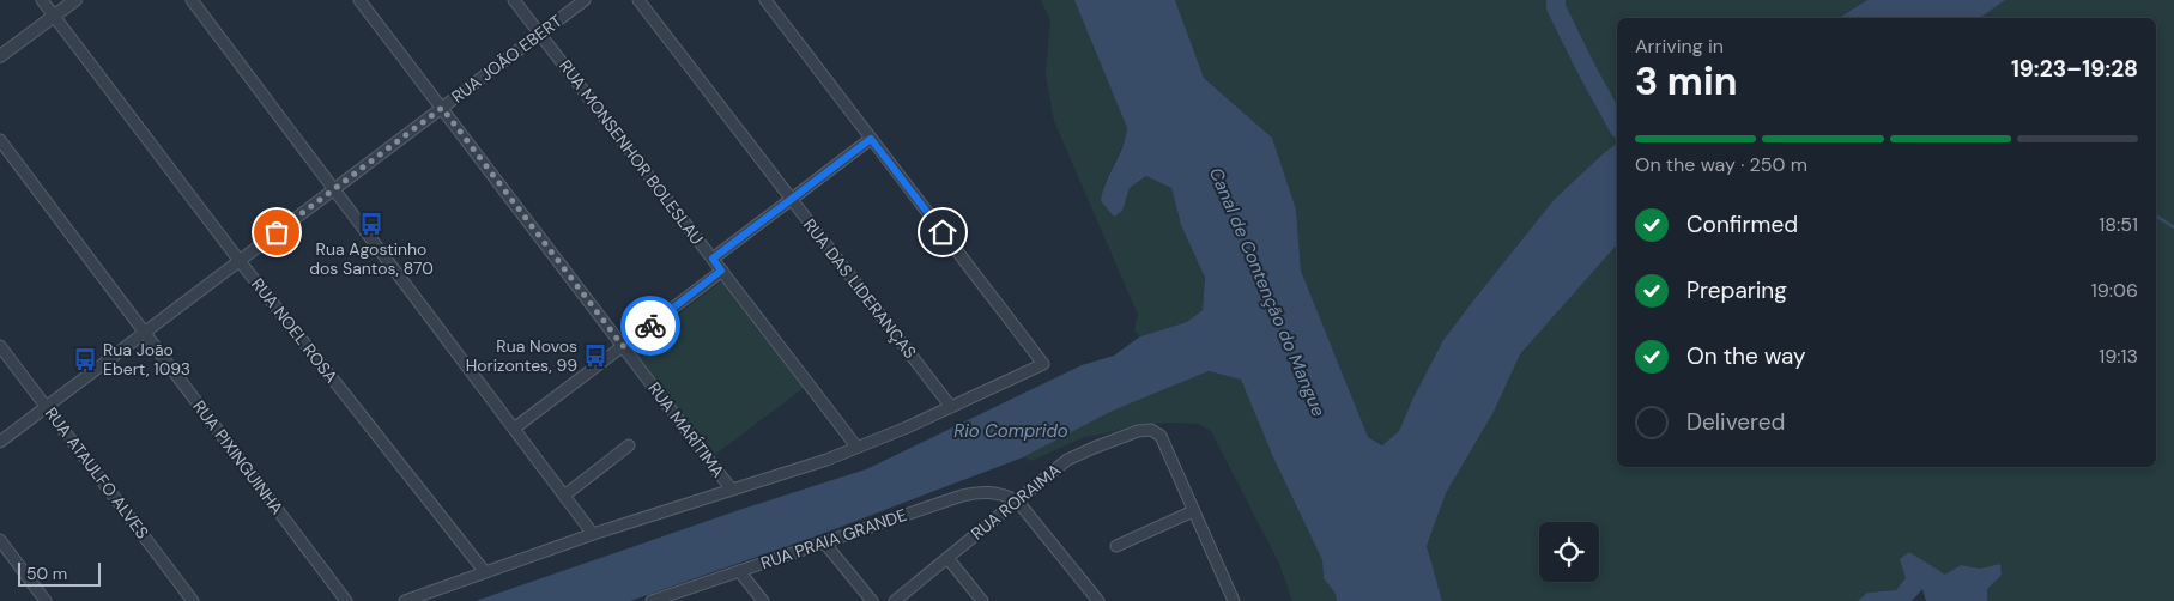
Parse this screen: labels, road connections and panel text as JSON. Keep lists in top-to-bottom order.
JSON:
{
  "streets": {
    "street": [
      "RUA JOÃO EBERT",
      "RUA MONSENHOR BOLESLAU",
      "RUA DAS LIDERANÇAS",
      "RUA NOEL ROSA",
      "RUA MARÍTIMA",
      "RUA PIXINGUINHA",
      "RUA ATAULFO ALVES",
      "RUA RORAIMA",
      "RUA PRAIA GRANDE"
    ]
  },
  "crossings": [
    ["RUA JOÃO EBERT", "RUA MONSENHOR BOLESLAU"],
    ["RUA JOÃO EBERT", "RUA NOEL ROSA"],
    ["RUA JOÃO EBERT", "RUA MARÍTIMA"],
    ["RUA JOÃO EBERT", "RUA PIXINGUINHA"],
    ["RUA JOÃO EBERT", "RUA ATAULFO ALVES"],
    ["RUA RORAIMA", "RUA PRAIA GRANDE"]
  ],
  "water": ["Canal de Contenção do Mangue", "Rio Comprido"],
  "places": {
    "bus stop": ["Rua Agostinho dos Santos, 870", "Rua Novos Horizontes, 99", "Rua João Ebert, 1093"]
  },
  "scale_bar": "50 m",
  "page": {
    "heading": ["3 min", "Arriving in", "19:23–19:28"],
    "bar": "On the way · 250 m",
    "list": [
      ["Confirmed", "18:51"],
      ["Preparing", "19:06"],
      ["On the way", "19:13"],
      "Delivered"
    ],
    "scale": "50 m"
  }
}
